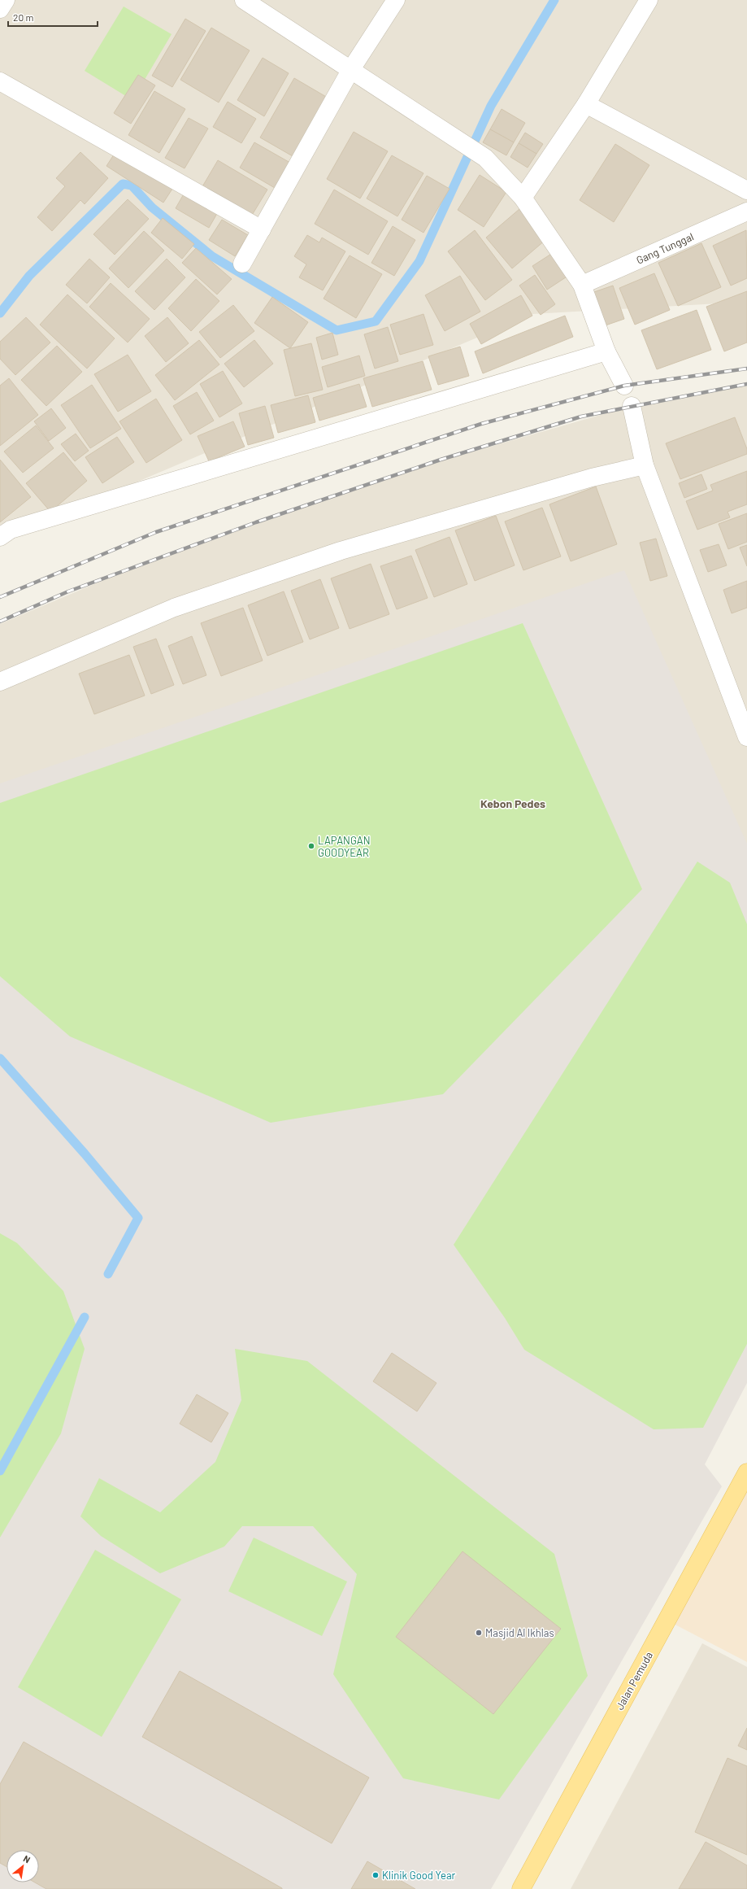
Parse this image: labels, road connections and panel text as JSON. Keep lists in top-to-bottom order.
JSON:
{
  "streets": {
    "main road": ["Jalan Pemuda"],
    "street": ["Gang Tunggal"]
  },
  "districts": ["Kebon Pedes"],
  "places": ["LAPANGAN GOODYEAR", "Masjid Al Ikhlas", "Klinik Good Year"],
  "scale_bar": "20 m",
  "north": "top right"
}
